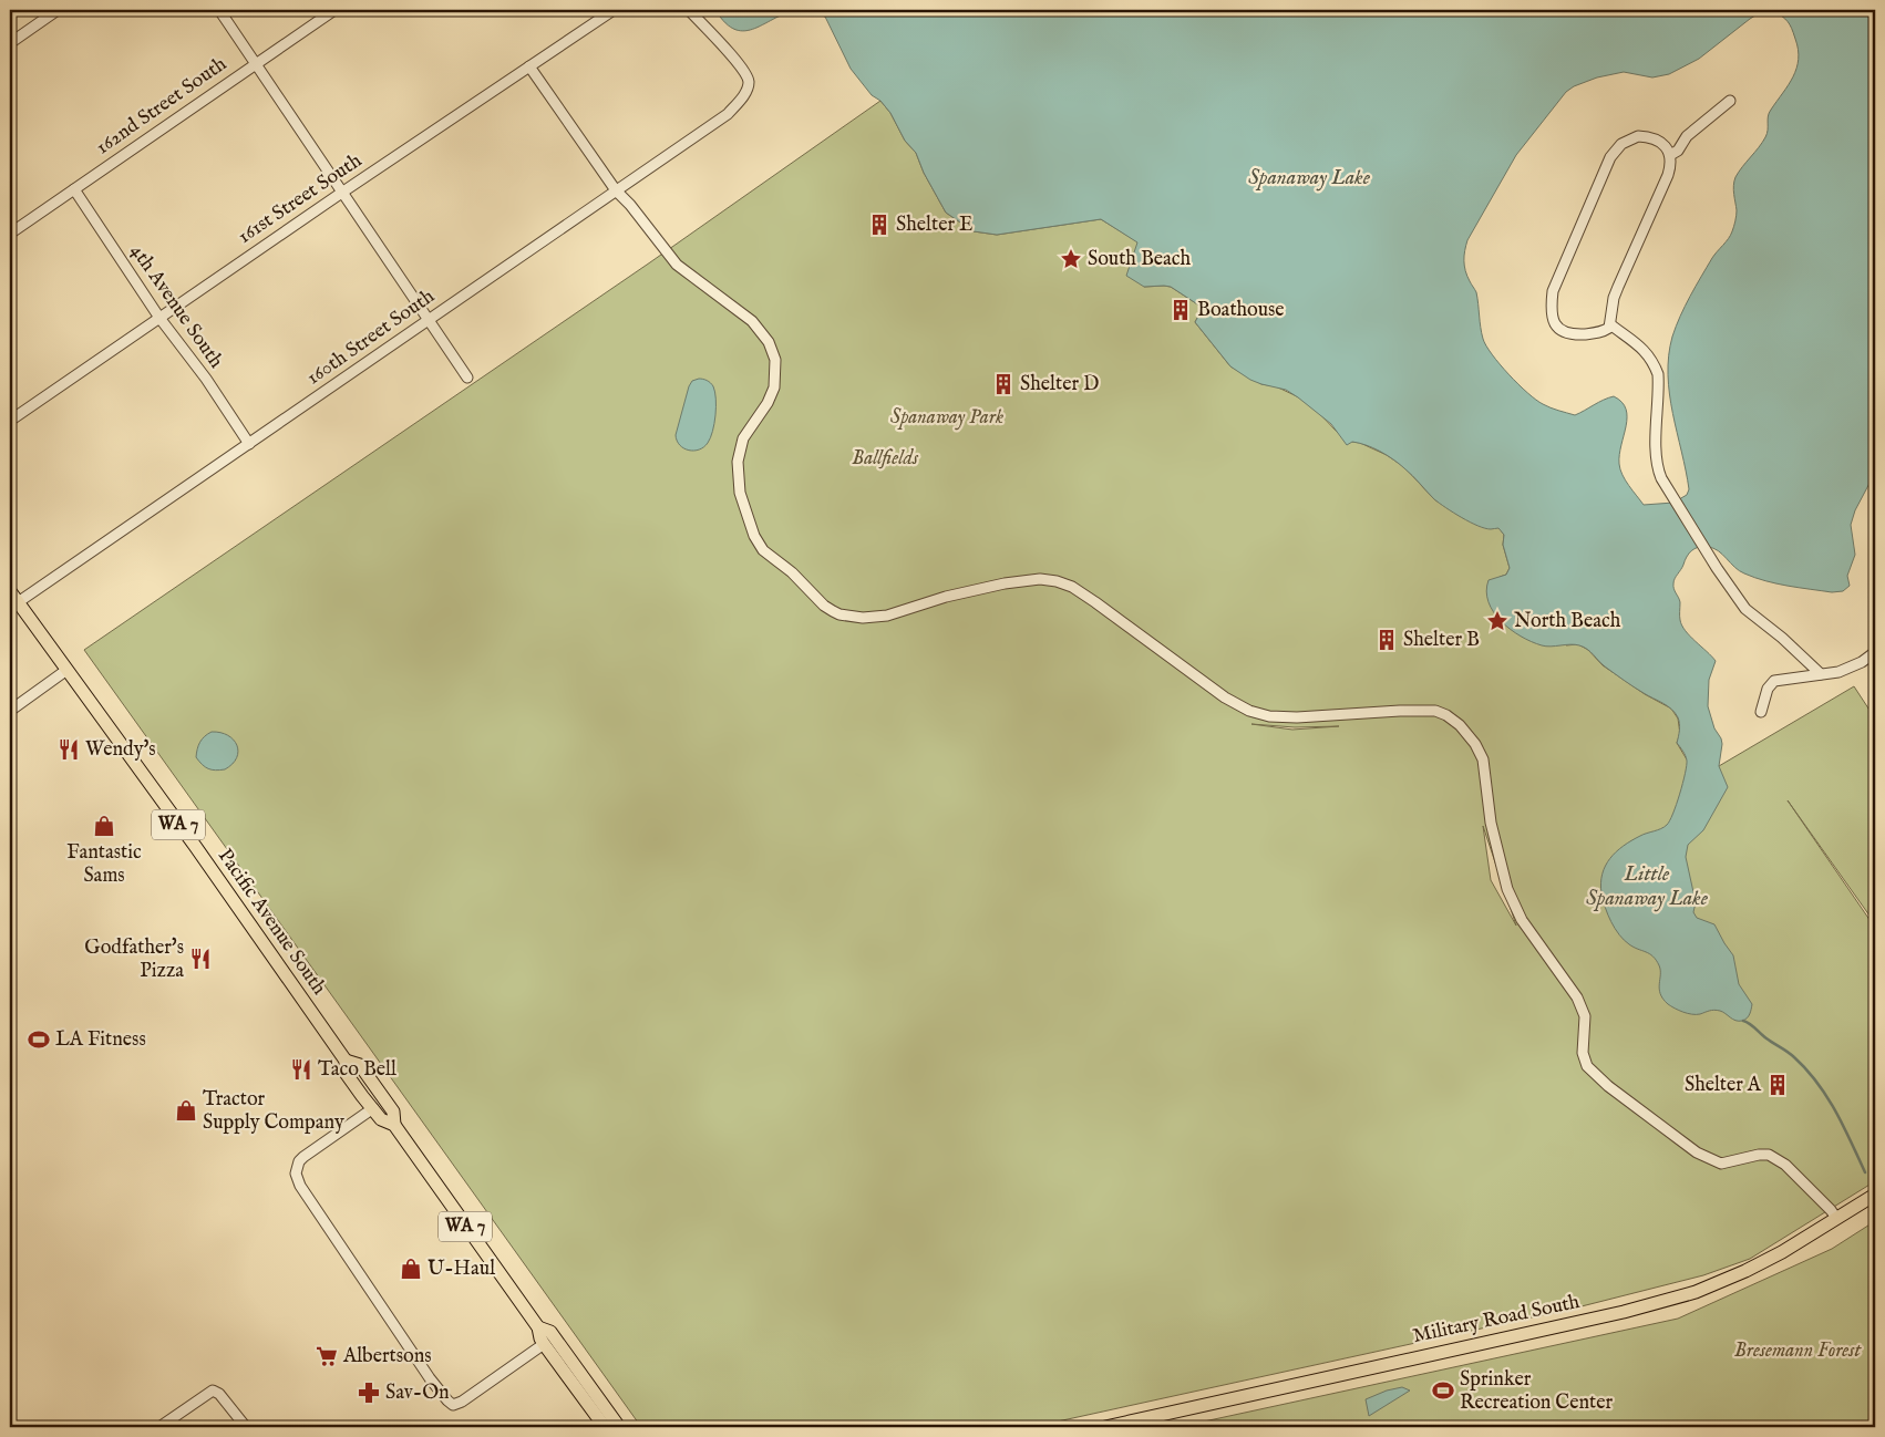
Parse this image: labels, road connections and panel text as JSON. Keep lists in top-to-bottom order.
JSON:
{
  "streets": {
    "main road": ["WA 7", "Pacific Avenue South", "Military Road South"],
    "street": [
      "162nd Street South",
      "161st Street South",
      "4th Avenue South",
      "160th Street South"
    ]
  },
  "crossings": [
    ["162nd Street South", "4th Avenue South"],
    ["161st Street South", "4th Avenue South"],
    ["4th Avenue South", "160th Street South"],
    ["160th Street South", "Pacific Avenue South"]
  ],
  "water": ["Spanaway Lake", "Little Spanaway Lake"],
  "parks": ["Spanaway Park", "Ballfields", "Bresemann Forest"],
  "places": {
    "building": [
      "Shelter E",
      "Boathouse",
      "Shelter D",
      "Shelter B",
      "Shelter A"
    ],
    "place": ["South Beach", "North Beach"],
    "restaurant": ["Wendy's", "Godfather's Pizza", "Taco Bell"],
    "shop": ["Fantastic Sams", "Tractor Supply Company", "U-Haul"],
    "sports": ["LA Fitness", "Sprinker Recreation Center"],
    "supermarket": ["Albertsons"],
    "pharmacy": ["Sav-On"]
  }
}
